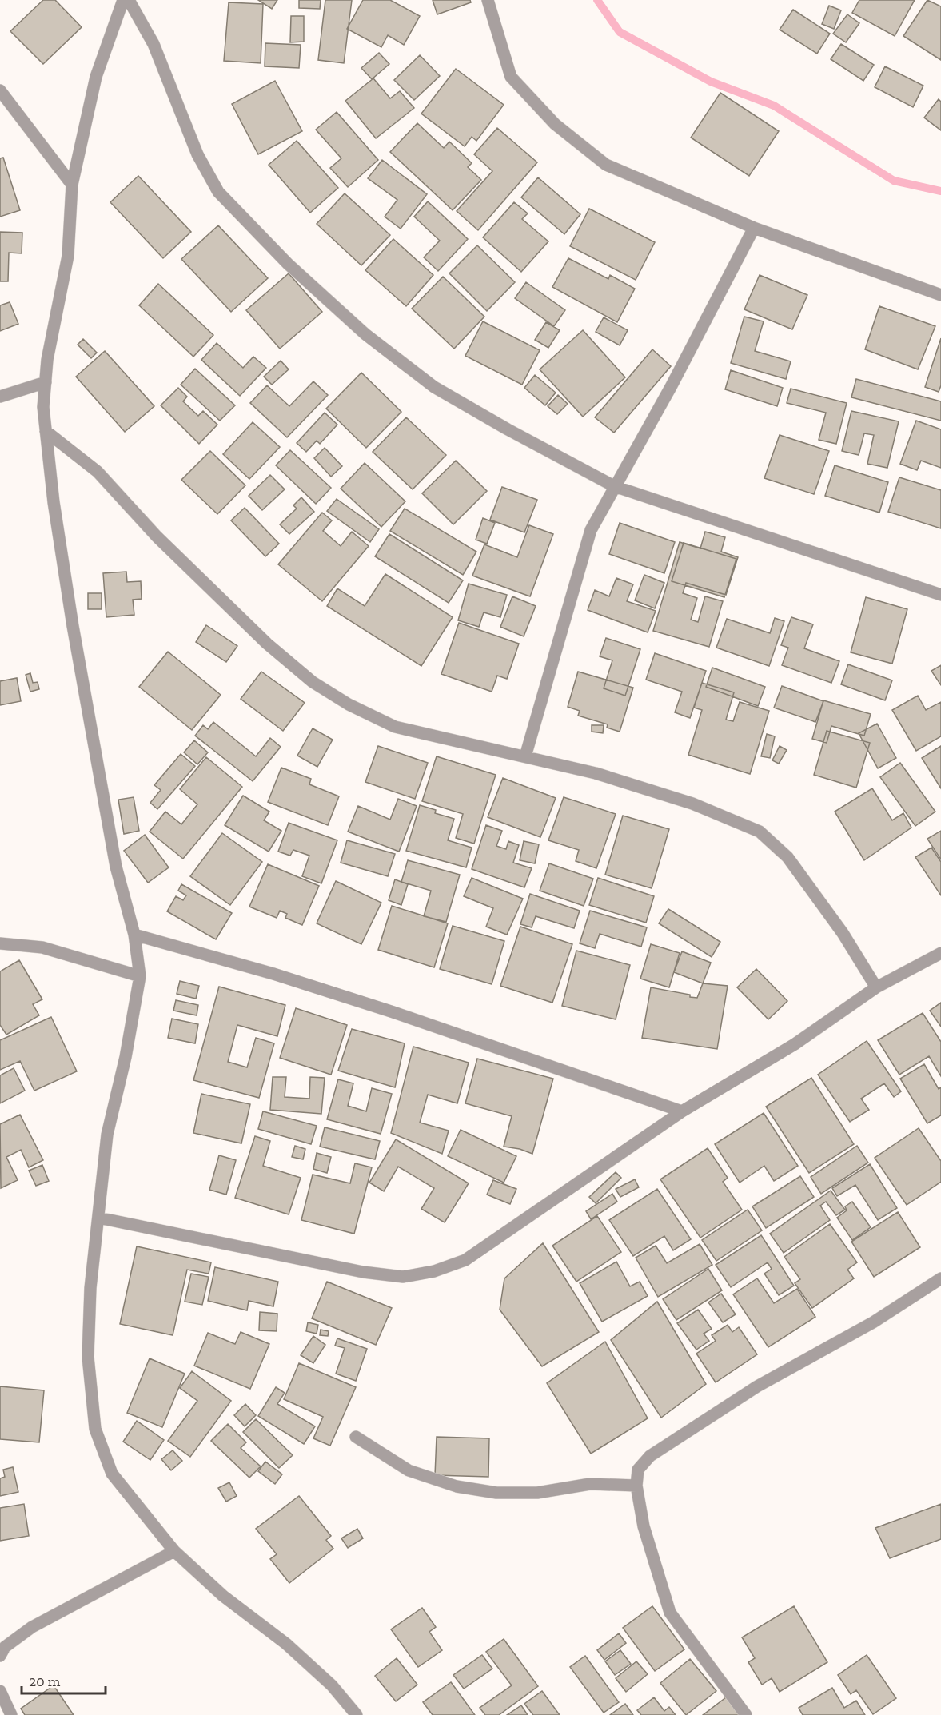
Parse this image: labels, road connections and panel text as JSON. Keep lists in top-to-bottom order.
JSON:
{
  "scale_bar": "20 m"
}
